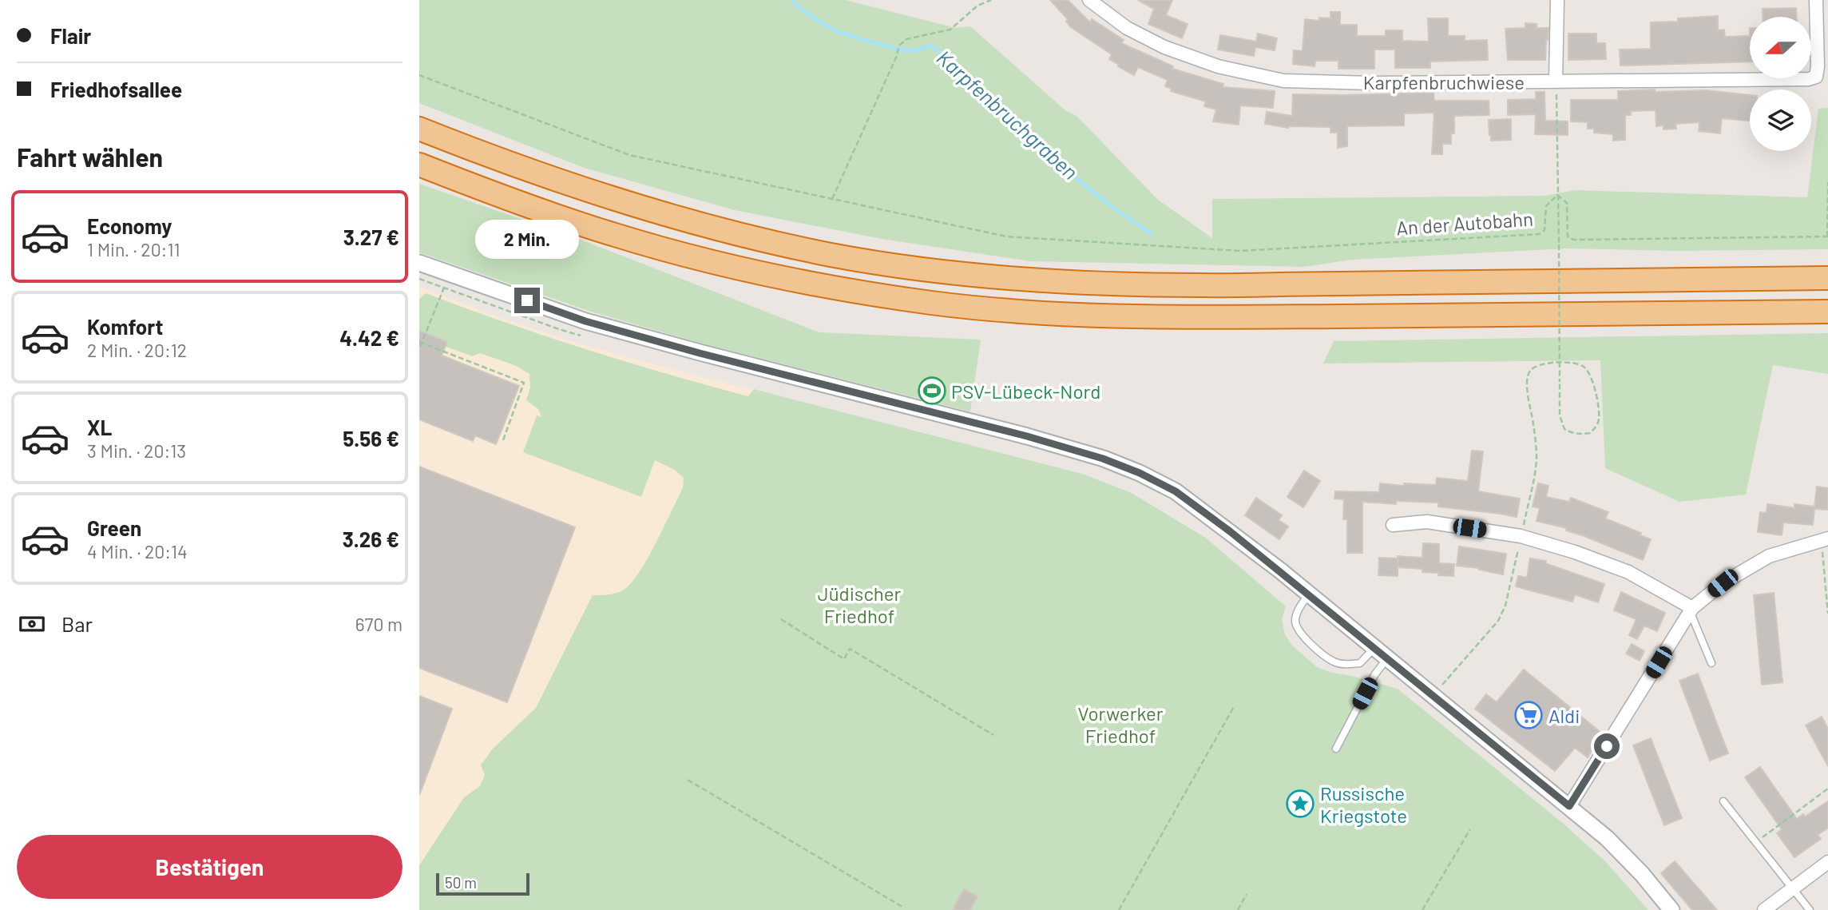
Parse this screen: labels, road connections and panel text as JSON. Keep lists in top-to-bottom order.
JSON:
{
  "streets": {
    "street": ["Karpfenbruchwiese"],
    "path": ["An der Autobahn"]
  },
  "water": ["Karpfenbruchgraben"],
  "parks": ["Jüdischer Friedhof", "Vorwerker Friedhof"],
  "places": {
    "sports": ["PSV-Lübeck-Nord"],
    "supermarket": ["Aldi"],
    "place": ["Russische Kriegstote"]
  },
  "scale_bar": "50 m",
  "north": "left",
  "page": {
    "banner": ["Flair", "Friedhofsallee"],
    "heading": "Fahrt wählen",
    "list": [
      {
        "name": "Economy",
        "note": "1 Min. · 20:11",
        "value": "3.27 €"
      },
      {
        "name": "Komfort",
        "note": "2 Min. · 20:12",
        "value": "4.42 €"
      },
      {
        "name": "XL",
        "note": "3 Min. · 20:13",
        "value": "5.56 €"
      },
      {
        "name": "Green",
        "note": "4 Min. · 20:14",
        "value": "3.26 €"
      }
    ],
    "bubble": "2 Min.",
    "pay": ["Bar", "670 m"],
    "buttons": "Bestätigen",
    "scale": "50 m"
  }
}
